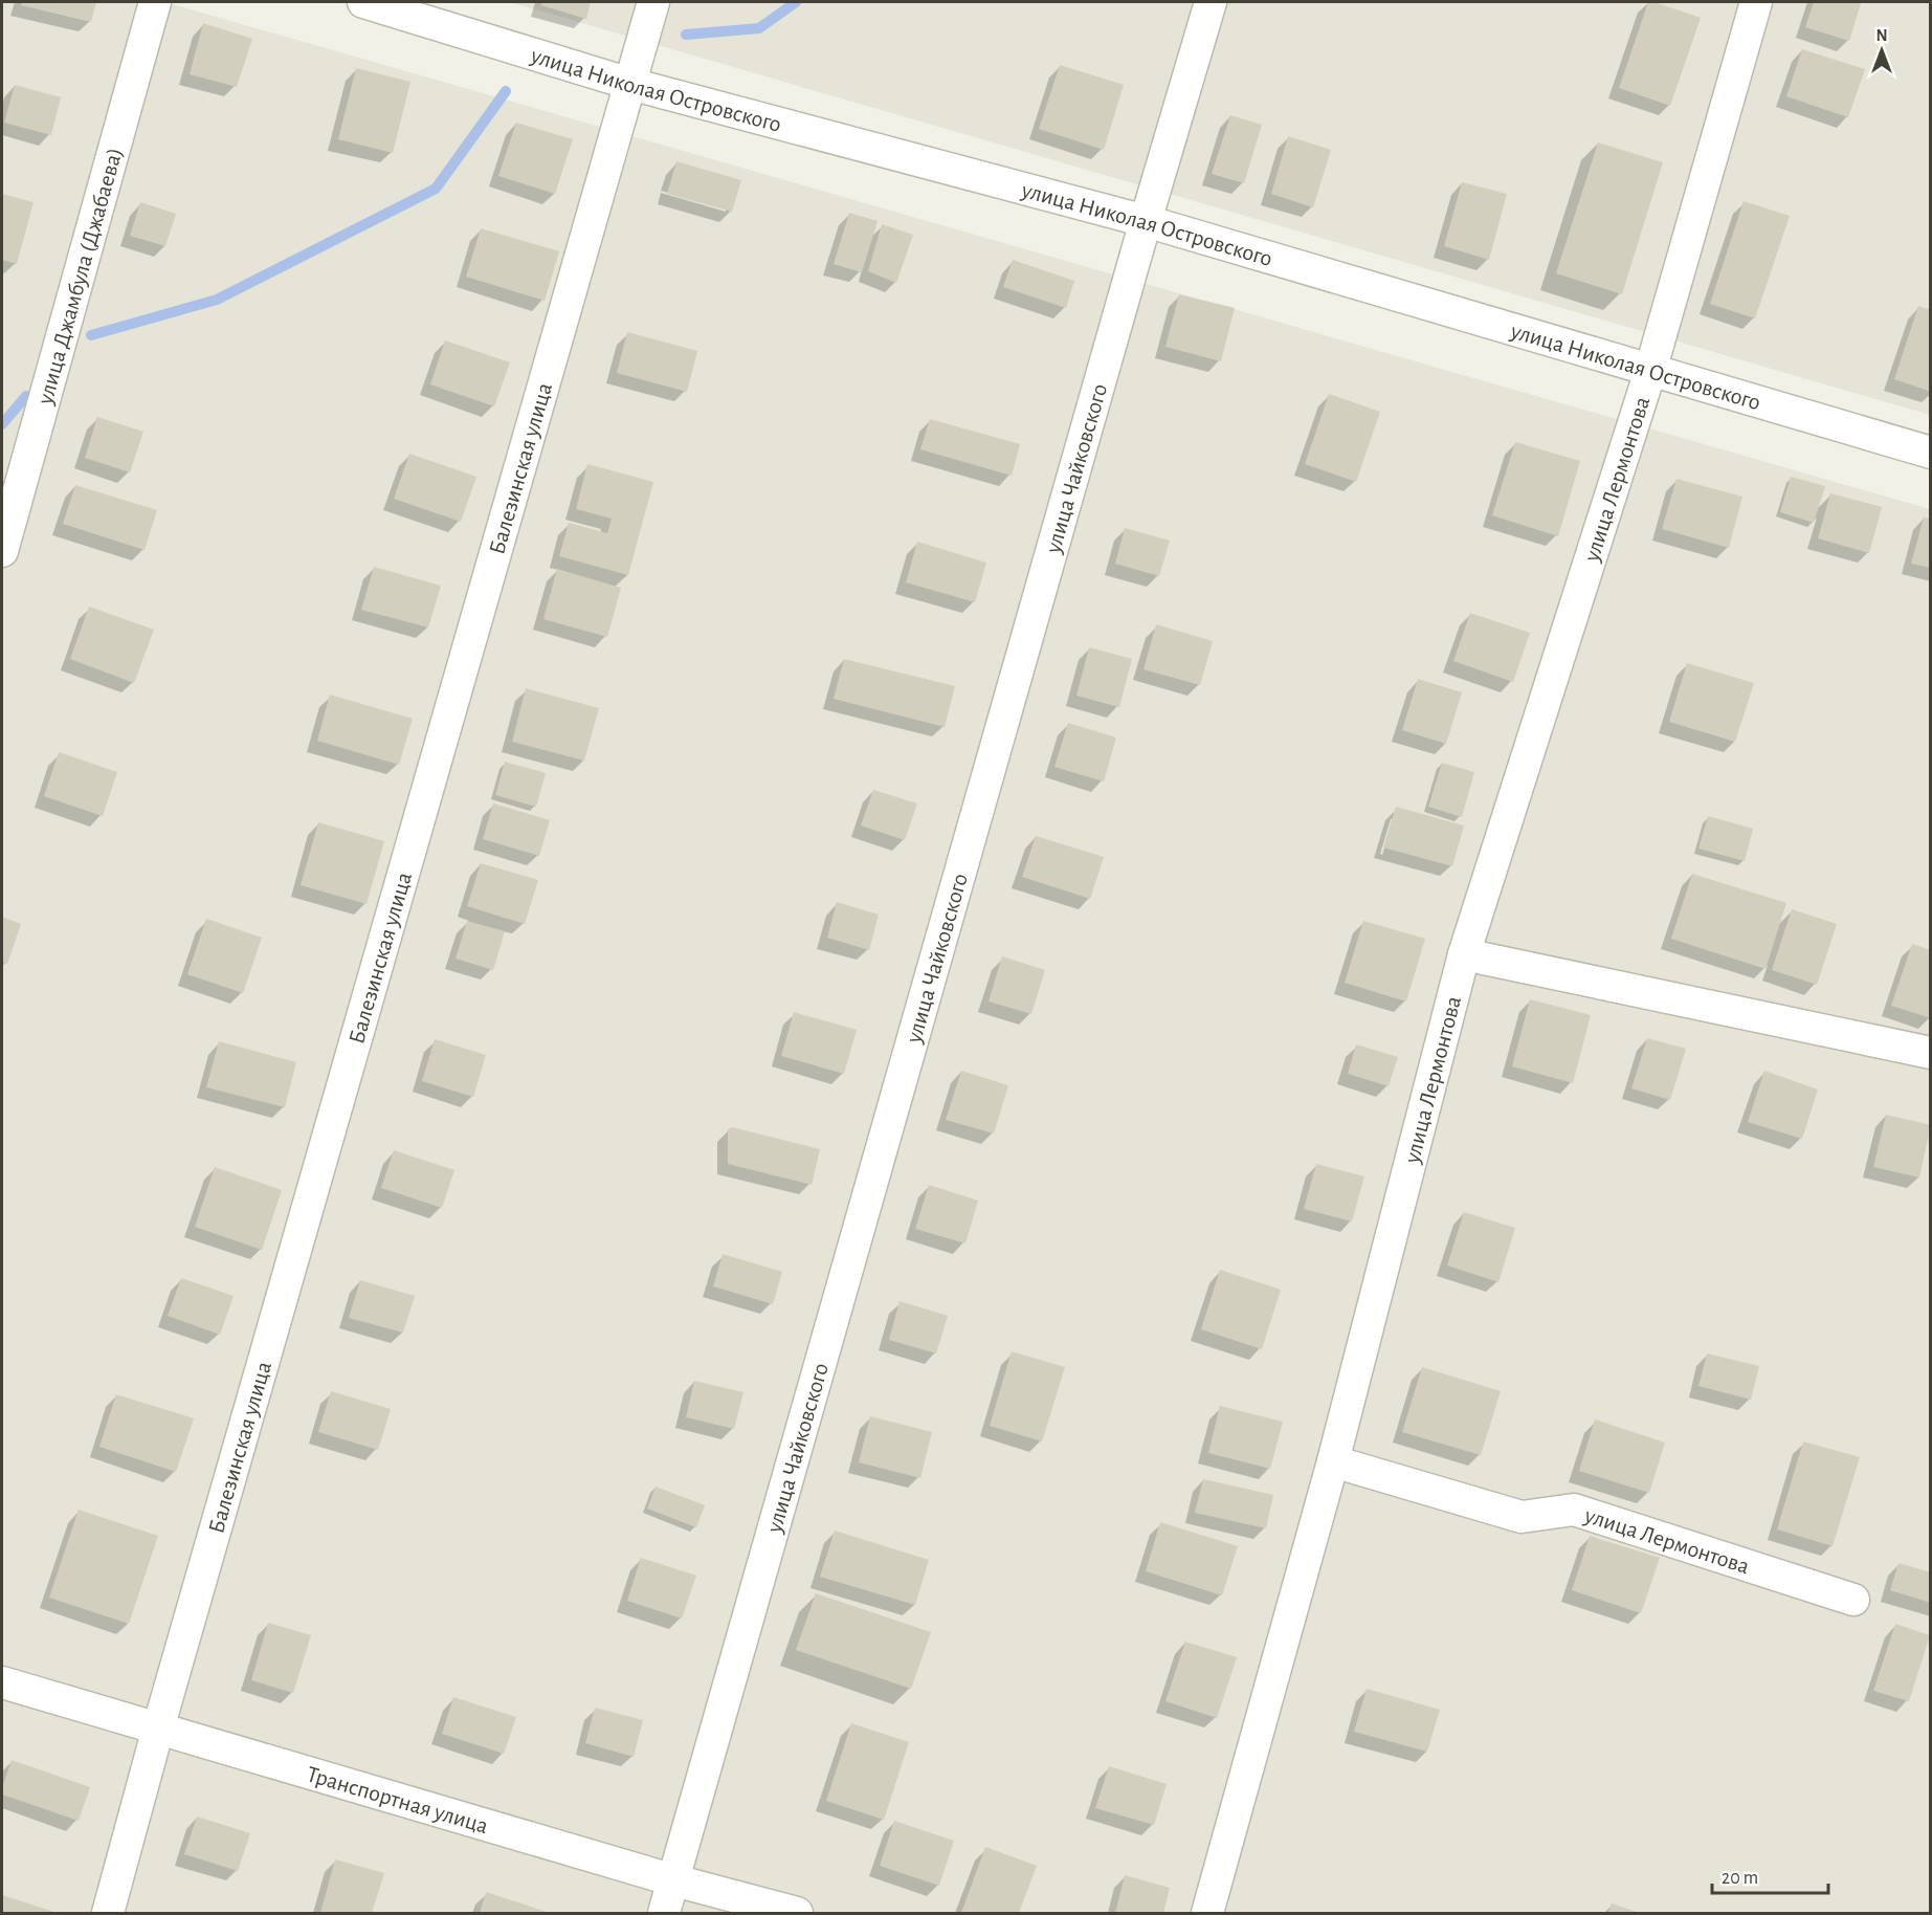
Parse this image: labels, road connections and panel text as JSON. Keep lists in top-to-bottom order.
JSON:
{
  "streets": {
    "street": [
      "улица Николая Островского",
      "улица Джамбула (Джабаева)",
      "улица Чайковского",
      "Балезинская улица",
      "улица Лермонтова",
      "Транспортная улица"
    ]
  },
  "crossings": [
    ["улица Николая Островского", "улица Чайковского"],
    ["улица Николая Островского", "Балезинская улица"],
    ["улица Николая Островского", "улица Лермонтова"],
    ["улица Чайковского", "Транспортная улица"],
    ["Балезинская улица", "Транспортная улица"]
  ],
  "scale_bar": "20 m",
  "north": "top"
}
